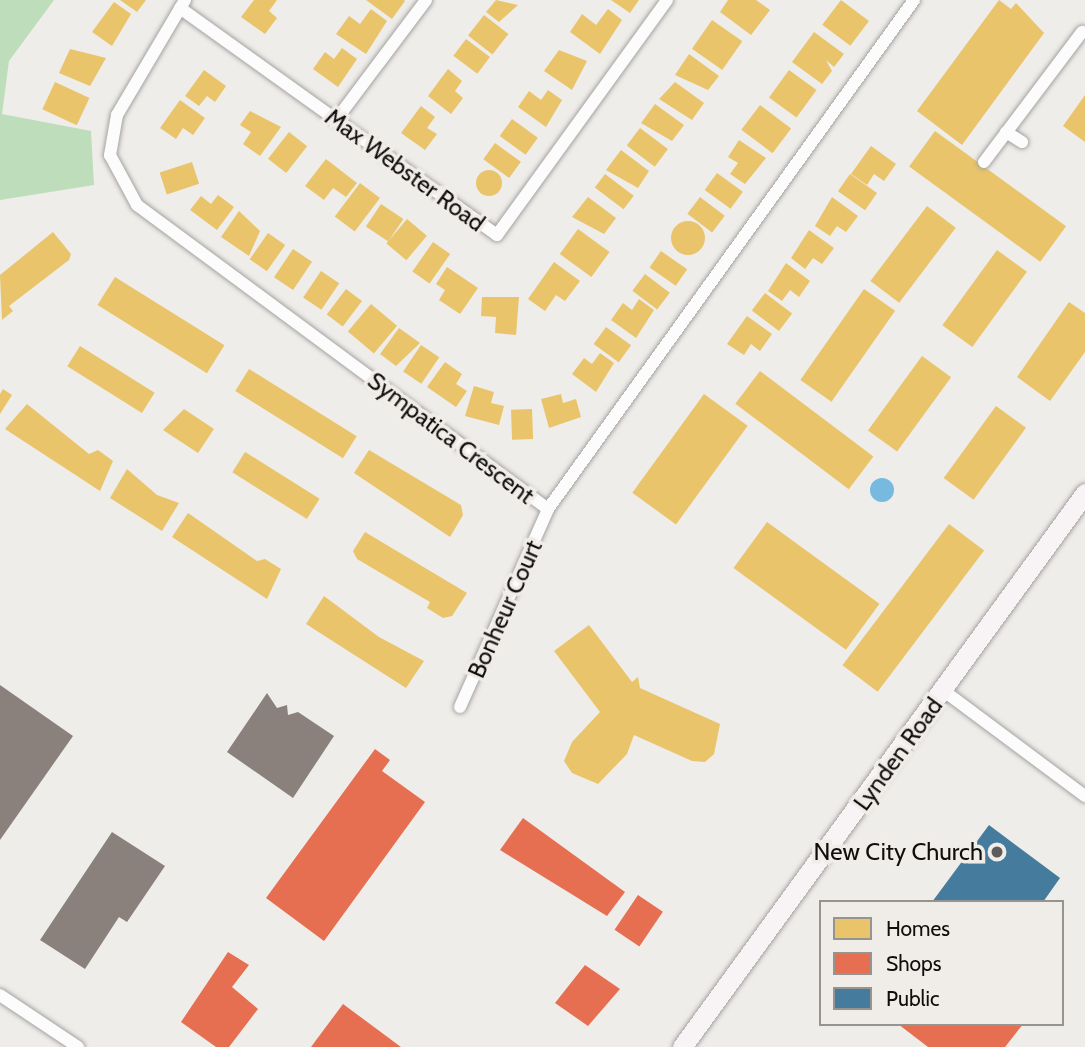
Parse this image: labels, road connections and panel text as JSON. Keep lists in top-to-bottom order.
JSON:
{
  "streets": {
    "main road": ["Lynden Road"],
    "street": ["Max Webster Road", "Sympatica Crescent", "Bonheur Court"]
  },
  "crossings": [
    ["Max Webster Road", "Sympatica Crescent"],
    ["Sympatica Crescent", "Bonheur Court"]
  ],
  "places": ["New City Church"],
  "legend": ["Homes", "Shops", "Public"]
}
